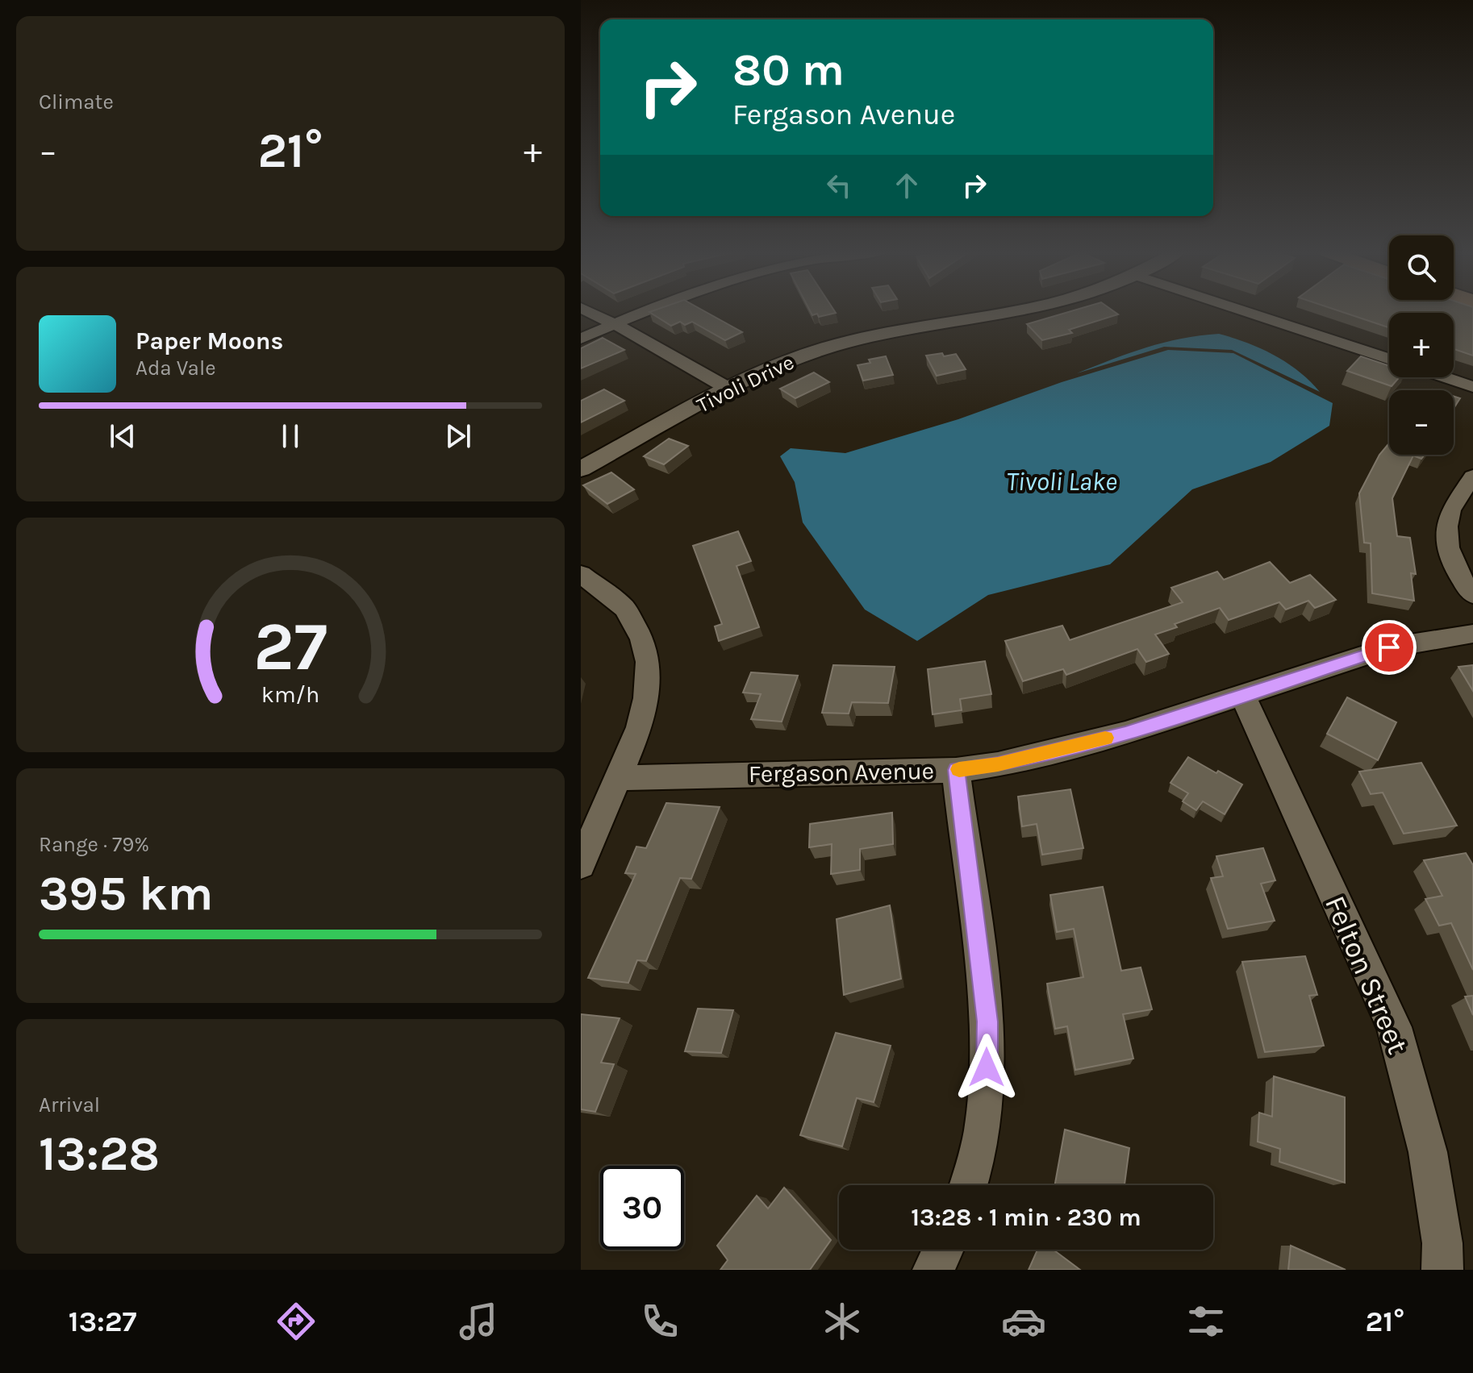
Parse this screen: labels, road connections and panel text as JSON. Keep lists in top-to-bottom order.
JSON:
{
  "streets": {
    "street": ["Tivoli Drive", "Fergason Avenue", "Felton Street"]
  },
  "crossings": [
    ["Fergason Avenue", "Felton Street"]
  ],
  "water": ["Tivoli Lake"],
  "page": {
    "tile": [
      "Climate",
      ["Range · 79%", "395 km"],
      ["Arrival", "13:28"]
    ],
    "turn": ["80 m", "Fergason Avenue"],
    "heat": ["−", "21°", "+"],
    "map_buttons": ["+", "−"],
    "song": ["Paper Moons", "Ada Vale"],
    "limit": "30",
    "trip": "13:28 · 1 min · 230 m",
    "tabs": ["13:27", "21°"],
    "gauge": ["27", "km/h"]
  }
}
